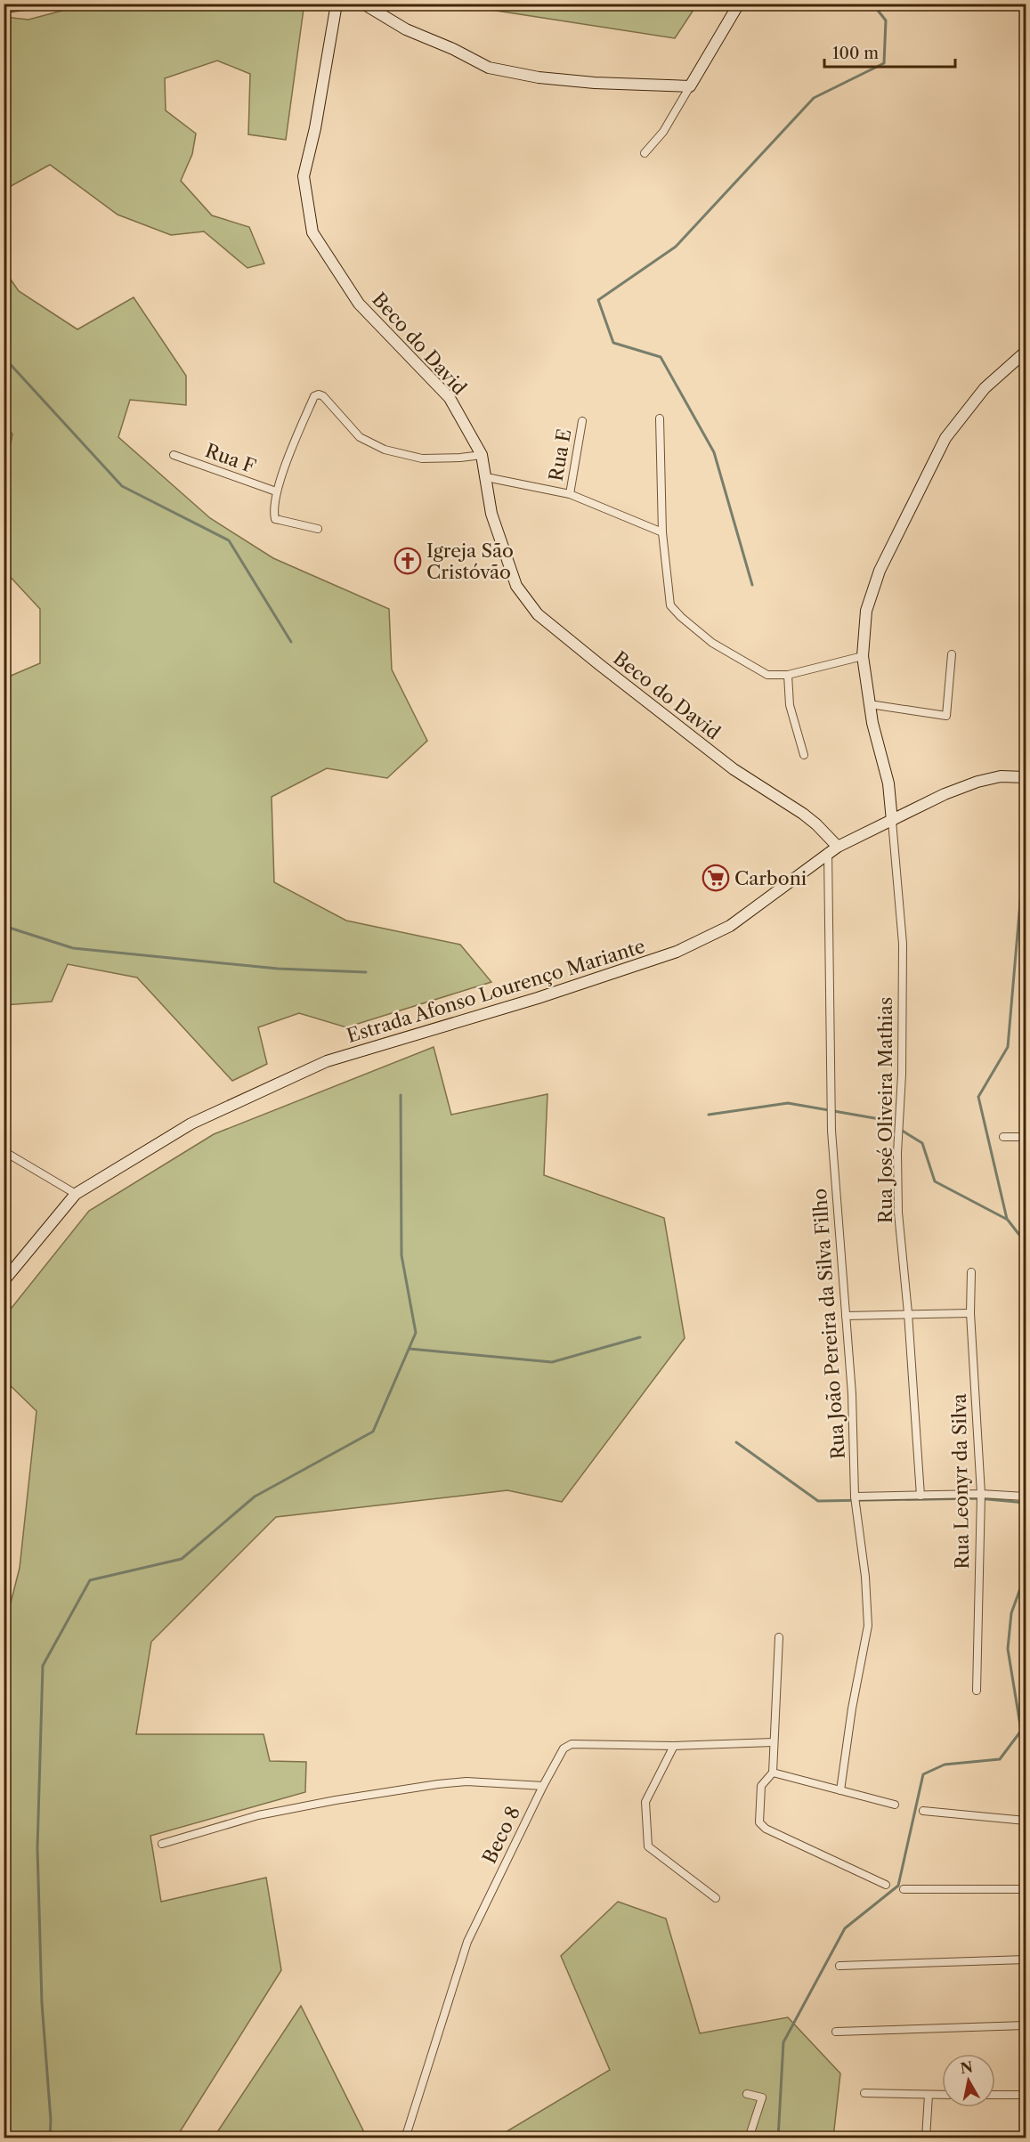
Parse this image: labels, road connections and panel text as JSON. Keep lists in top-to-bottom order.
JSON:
{
  "streets": {
    "main road": ["Beco do David", "Estrada Afonso Lourenço Mariante"],
    "street": [
      "Rua E",
      "Rua F",
      "Rua José Oliveira Mathias",
      "Rua João Pereira da Silva Filho",
      "Rua Leonyr da Silva",
      "Beco 8"
    ]
  },
  "crossings": [
    ["Beco do David", "Estrada Afonso Lourenço Mariante"],
    ["Beco do David", "Rua João Pereira da Silva Filho"],
    ["Estrada Afonso Lourenço Mariante", "Rua José Oliveira Mathias"],
    ["Estrada Afonso Lourenço Mariante", "Rua João Pereira da Silva Filho"]
  ],
  "places": {
    "church": ["Igreja São Cristóvão"],
    "supermarket": ["Carboni"]
  },
  "scale_bar": "100 m",
  "north": "top"
}
